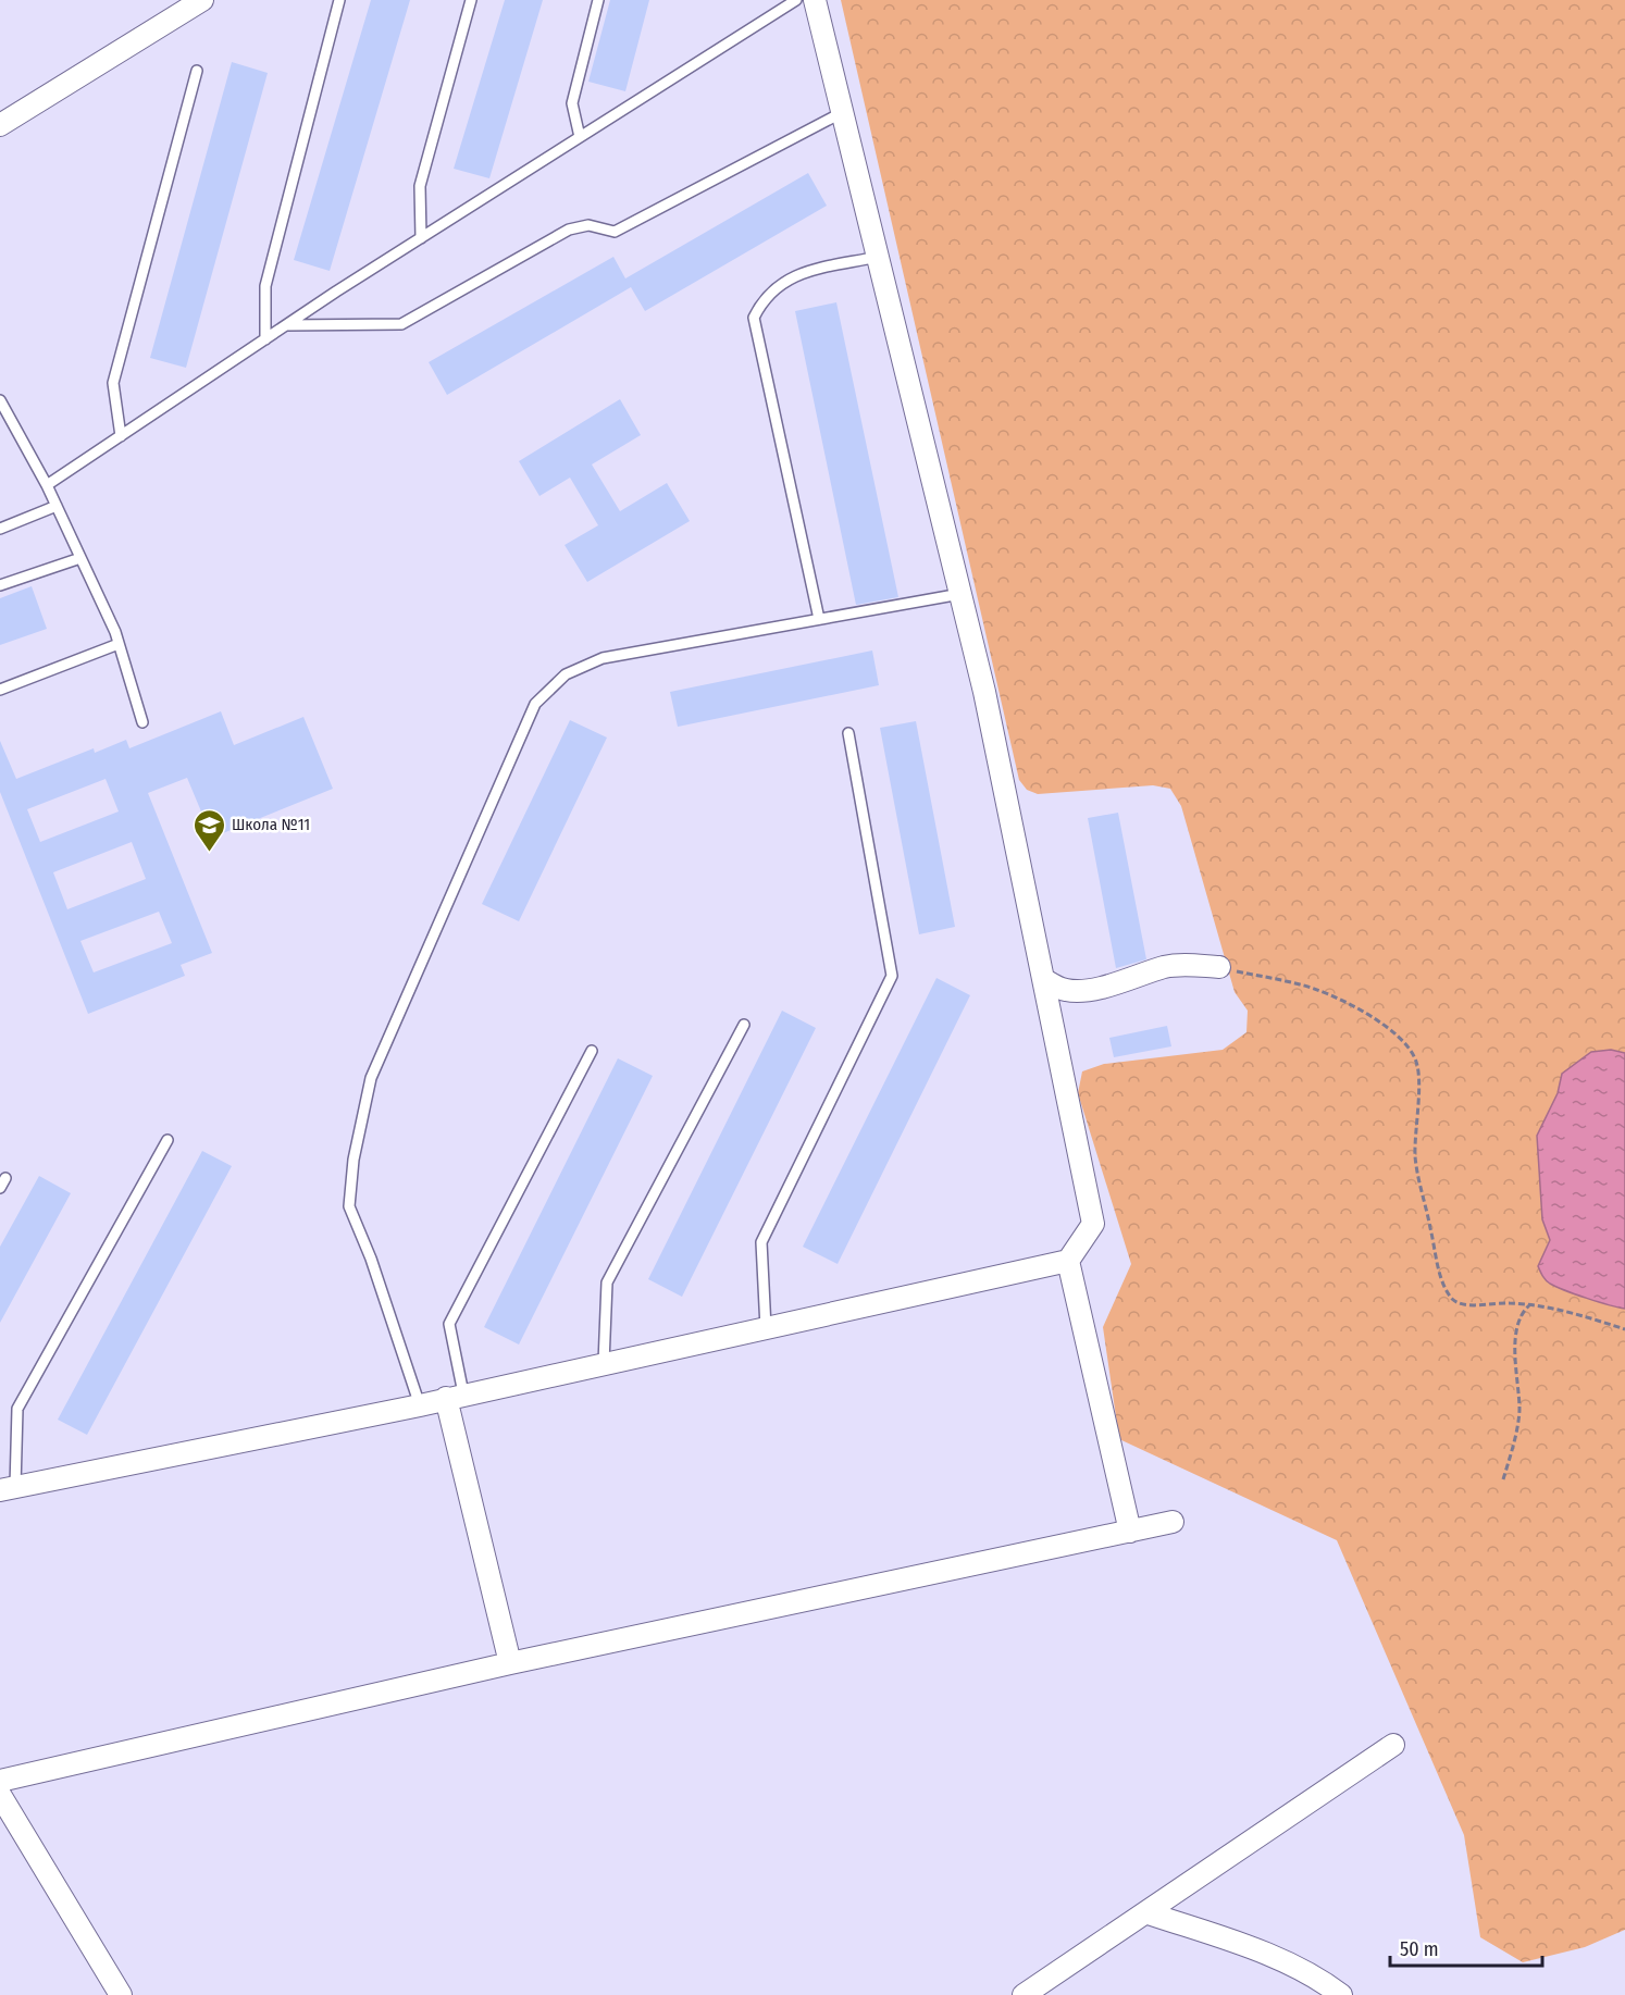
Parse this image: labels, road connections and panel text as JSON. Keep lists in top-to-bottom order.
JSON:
{
  "places": {
    "school or university": ["Школа №11"]
  },
  "scale_bar": "50 m"
}
